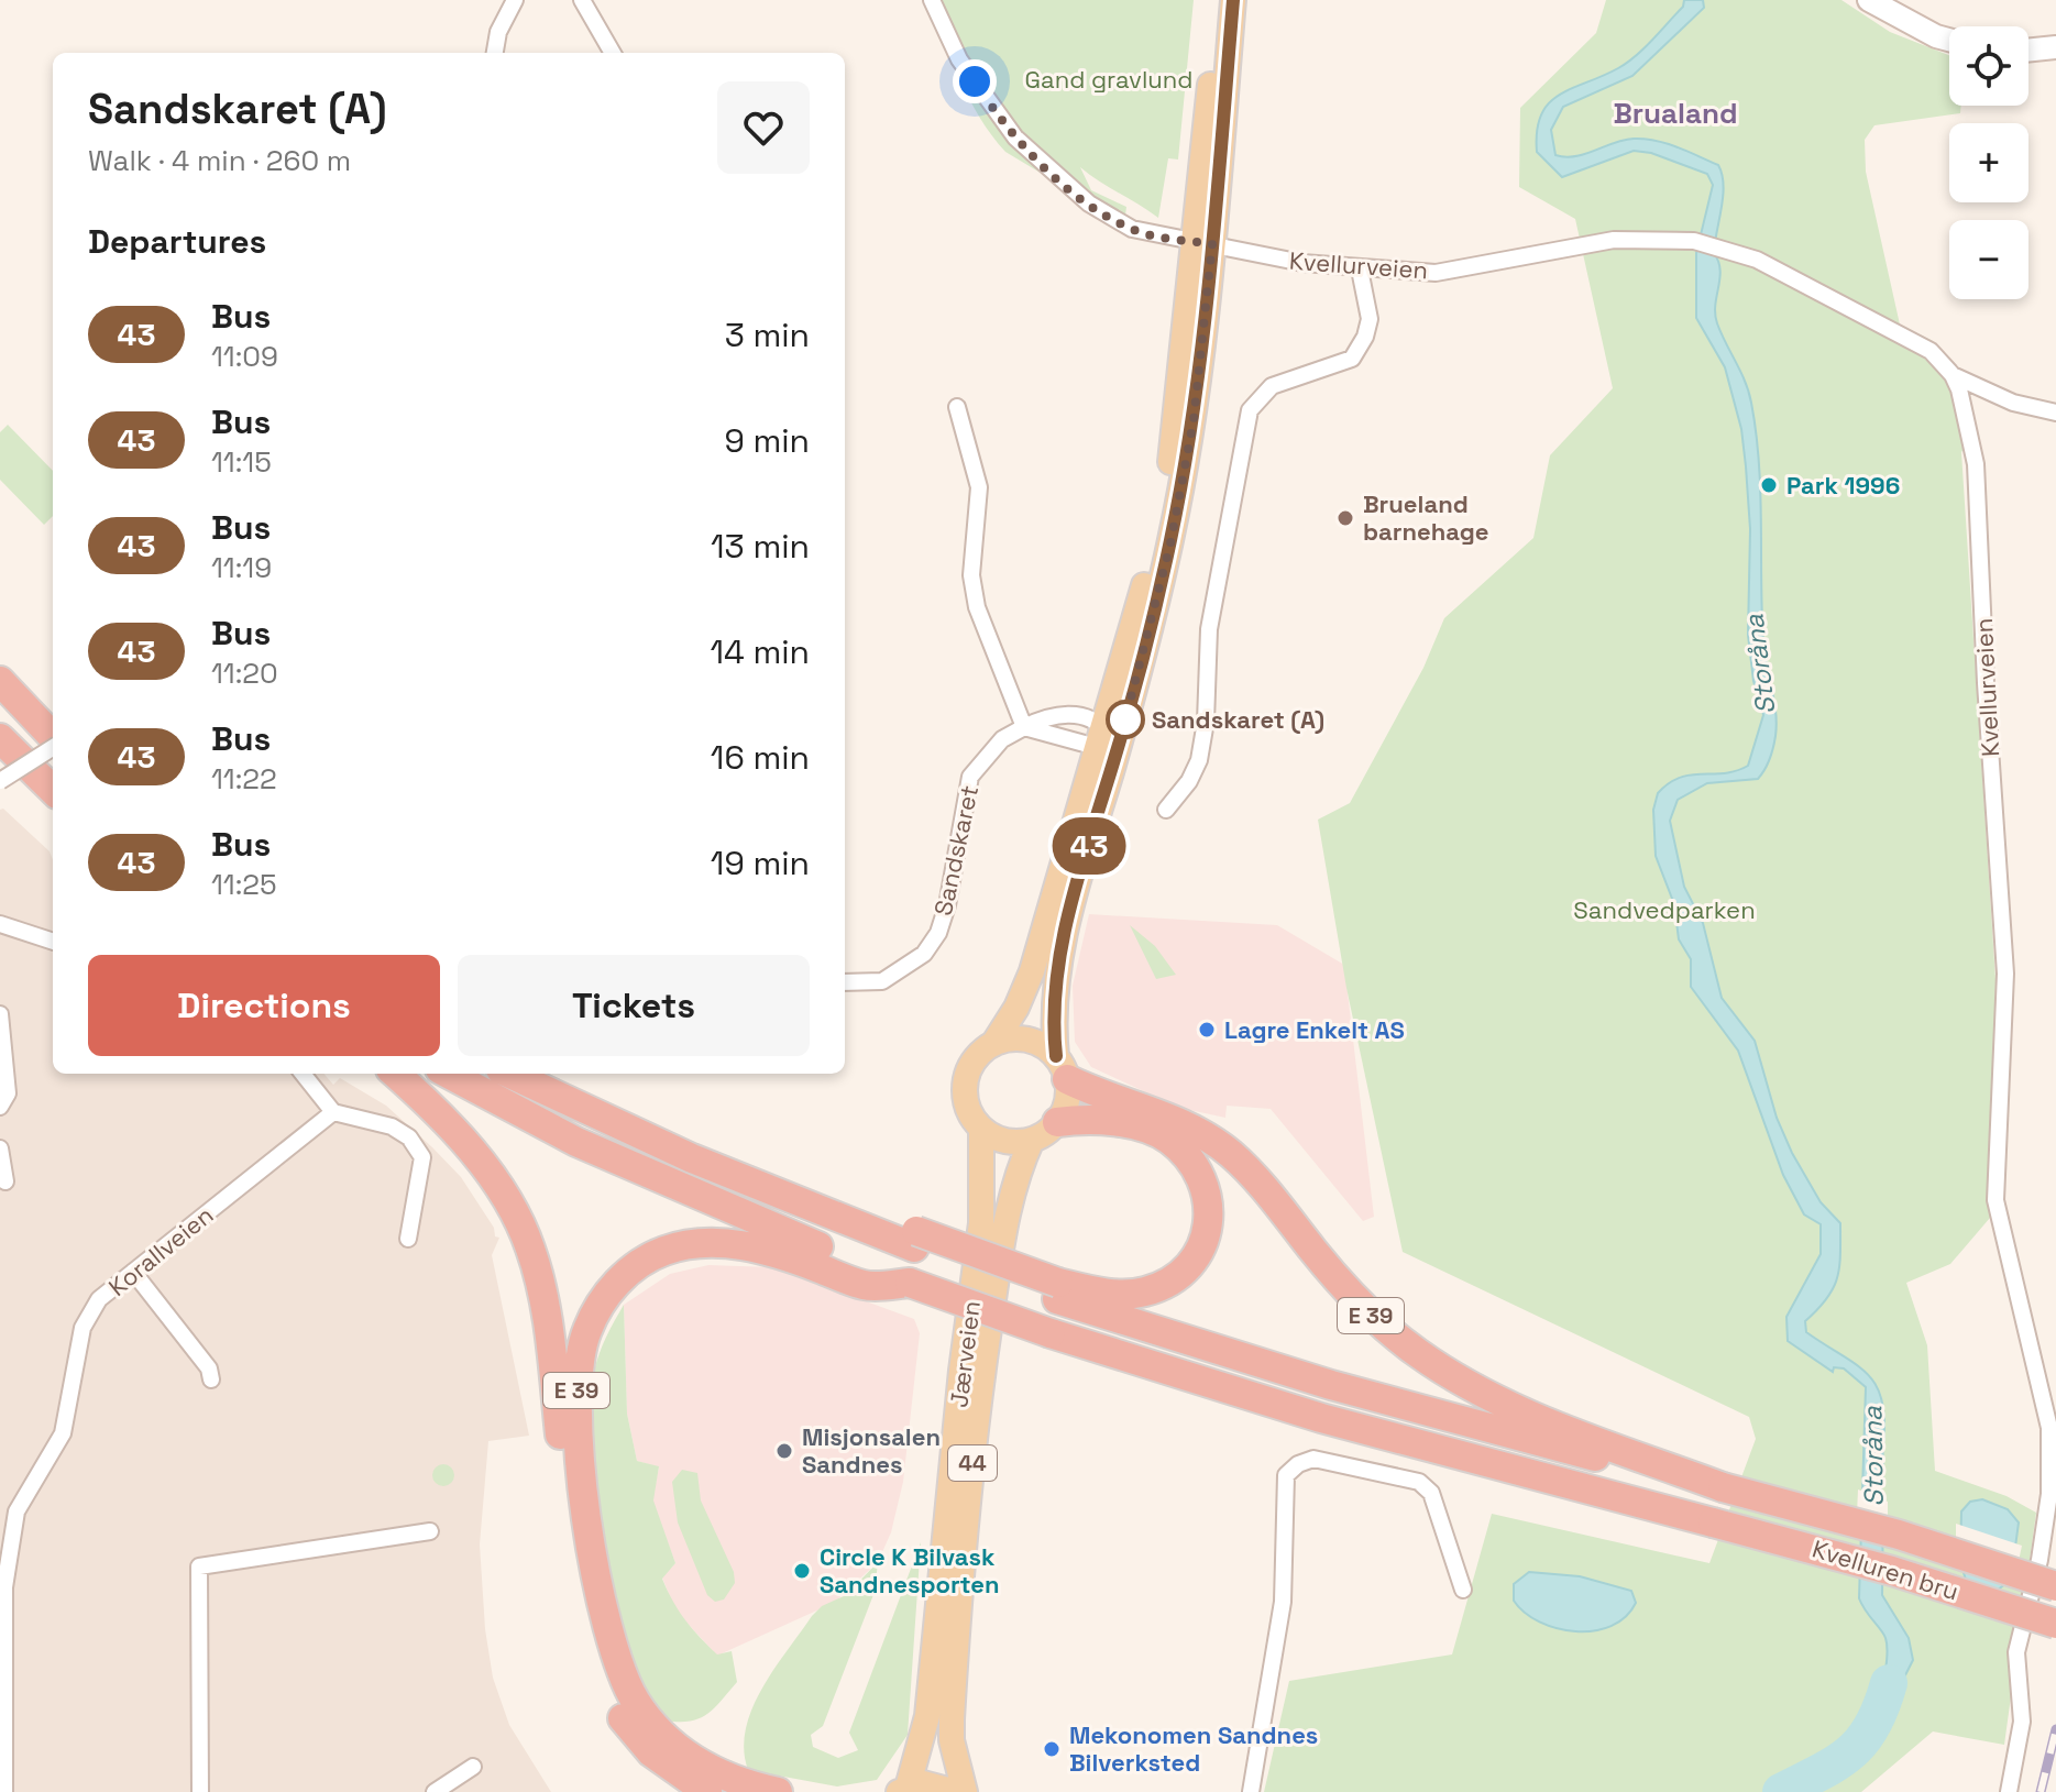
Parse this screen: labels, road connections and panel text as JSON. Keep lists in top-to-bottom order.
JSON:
{
  "streets": {
    "highway": ["E 39", "Kvelluren bru"],
    "main road": ["Jærveien", "44"],
    "street": ["Kvellurveien", "Sandskaret", "Korallveien"]
  },
  "crossings": [
    ["Kvellurveien", "44"],
    ["Sandskaret", "44"],
    ["E 39", "Jærveien"],
    ["E 39", "44"],
    ["E 39", "Kvelluren bru"],
    ["Jærveien", "44"]
  ],
  "districts": ["Brualand"],
  "water": ["Storåna"],
  "parks": ["Gand gravlund", "Sandvedparken"],
  "places": [
    "Park 1996",
    "Brueland barnehage",
    "Sandskaret (A)",
    "Lagre Enkelt AS",
    "Misjonsalen Sandnes",
    "Circle K Bilvask Sandnesporten",
    "Mekonomen Sandnes Bilverksted"
  ],
  "lines": ["bus line 43"],
  "page": {
    "on_map": "43",
    "map_buttons": ["+", "−"],
    "heading": [
      ["Sandskaret (A)", "Walk · 4 min · 260 m"],
      "Departures"
    ],
    "list": [
      {
        "mark": "43",
        "name": "Bus",
        "note": "11:09",
        "value": "3 min"
      },
      {
        "mark": "43",
        "name": "Bus",
        "note": "11:15",
        "value": "9 min"
      },
      {
        "mark": "43",
        "name": "Bus",
        "note": "11:19",
        "value": "13 min"
      },
      {
        "mark": "43",
        "name": "Bus",
        "note": "11:20",
        "value": "14 min"
      },
      {
        "mark": "43",
        "name": "Bus",
        "note": "11:22",
        "value": "16 min"
      },
      {
        "mark": "43",
        "name": "Bus",
        "note": "11:25",
        "value": "19 min"
      }
    ],
    "buttons": ["Directions", "Tickets"]
  }
}
